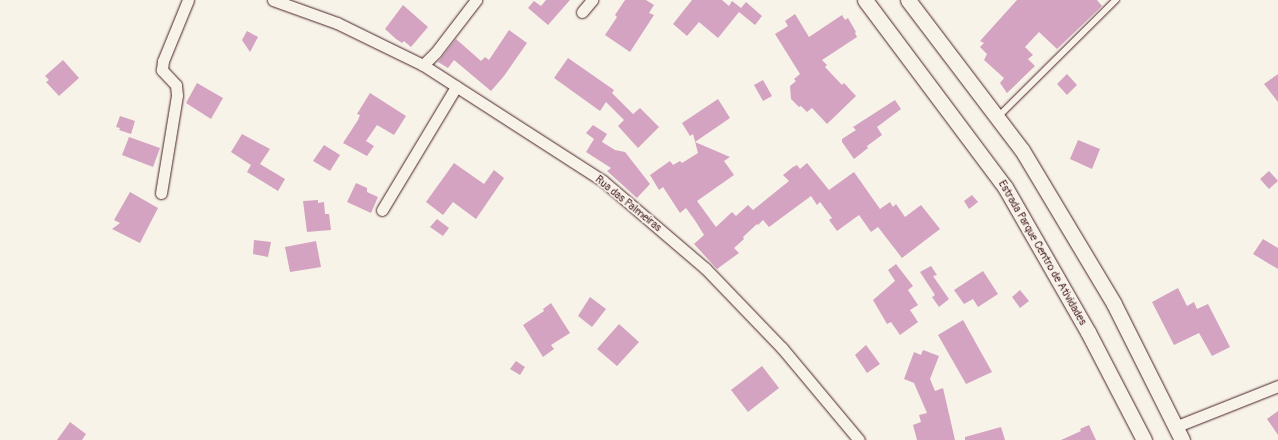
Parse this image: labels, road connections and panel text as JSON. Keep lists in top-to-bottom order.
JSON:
{
  "streets": {
    "main road": ["Estrada Parque Centro de Atividades"],
    "street": ["Rua das Palmeiras"]
  }
}
